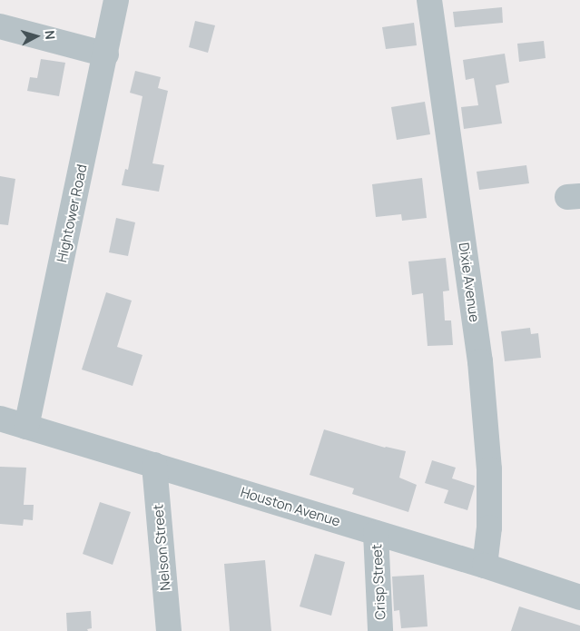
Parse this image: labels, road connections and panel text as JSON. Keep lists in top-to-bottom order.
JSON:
{
  "streets": {
    "street": [
      "Hightower Road",
      "Dixie Avenue",
      "Houston Avenue",
      "Nelson Street",
      "Crisp Street"
    ]
  },
  "crossings": [
    ["Hightower Road", "Houston Avenue"],
    ["Dixie Avenue", "Houston Avenue"],
    ["Houston Avenue", "Nelson Street"],
    ["Houston Avenue", "Crisp Street"]
  ],
  "north": "right"
}
